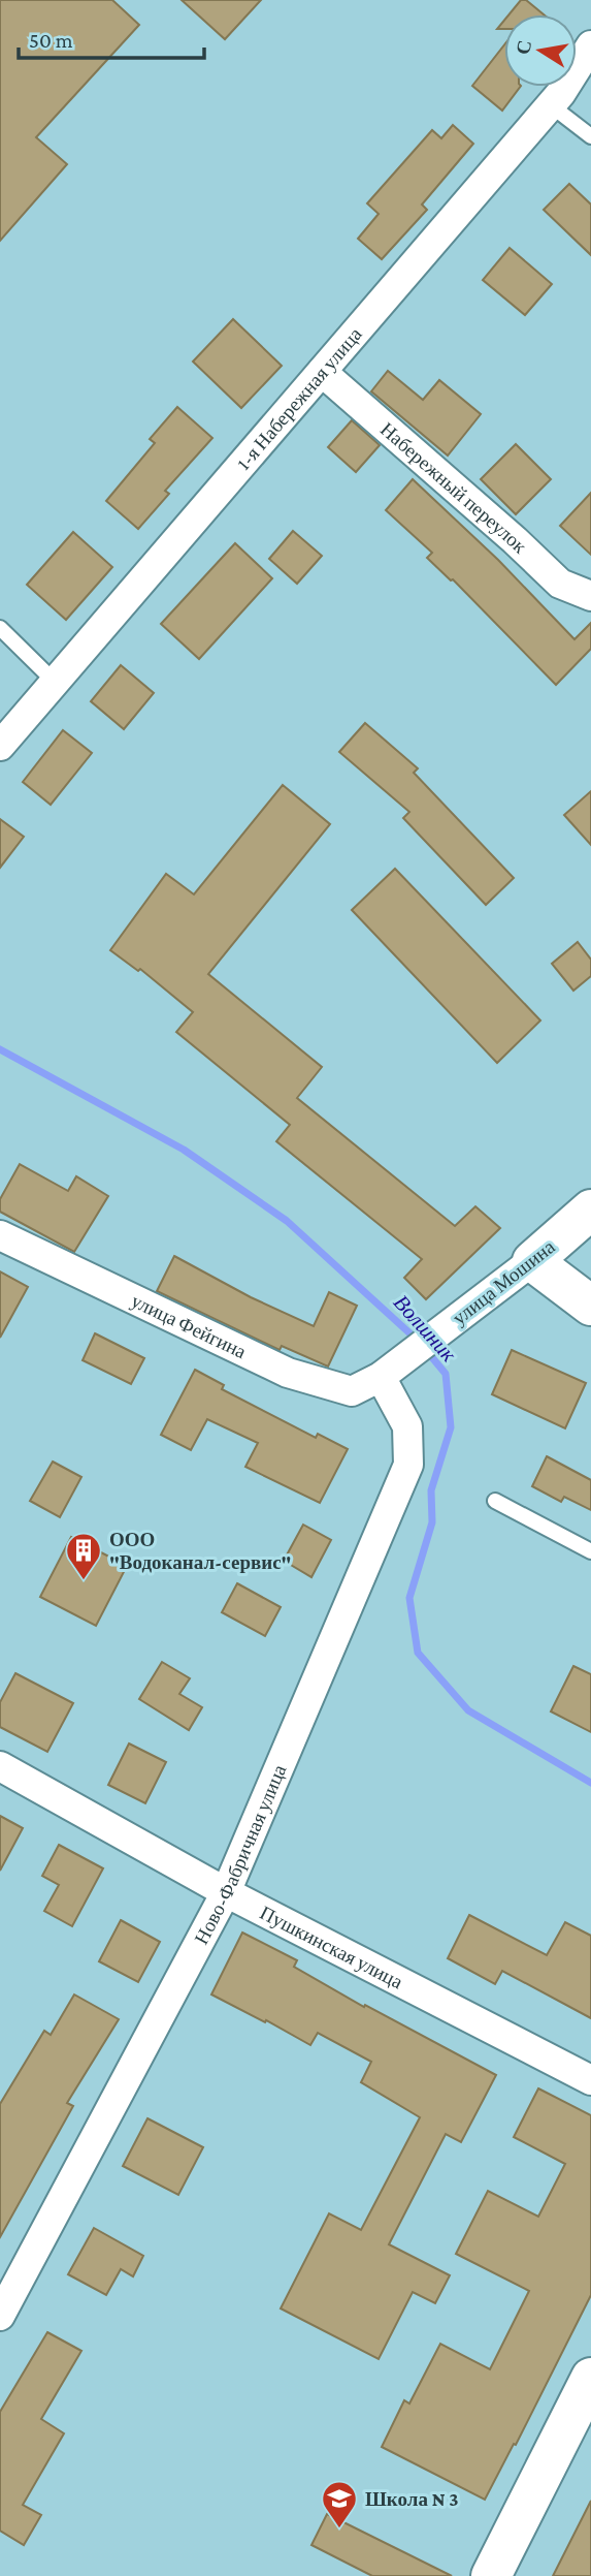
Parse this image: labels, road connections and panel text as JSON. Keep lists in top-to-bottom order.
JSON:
{
  "streets": {
    "main road": ["улица Мошина"],
    "street": [
      "1-я Набережная улица",
      "Набережный переулок",
      "улица Фейгина",
      "Ново-Фабричная улица",
      "Пушкинская улица"
    ]
  },
  "crossings": [
    ["1-я Набережная улица", "Набережный переулок"],
    ["улица Мошина", "улица Фейгина"],
    ["улица Мошина", "Ново-Фабричная улица"],
    ["улица Фейгина", "Ново-Фабричная улица"],
    ["Ново-Фабричная улица", "Пушкинская улица"]
  ],
  "water": ["Волшник"],
  "places": {
    "building": ["ООО \"Водоканал-сервис\""],
    "school or university": ["Школа N 3"]
  },
  "scale_bar": "50 m",
  "north": "left"
}
